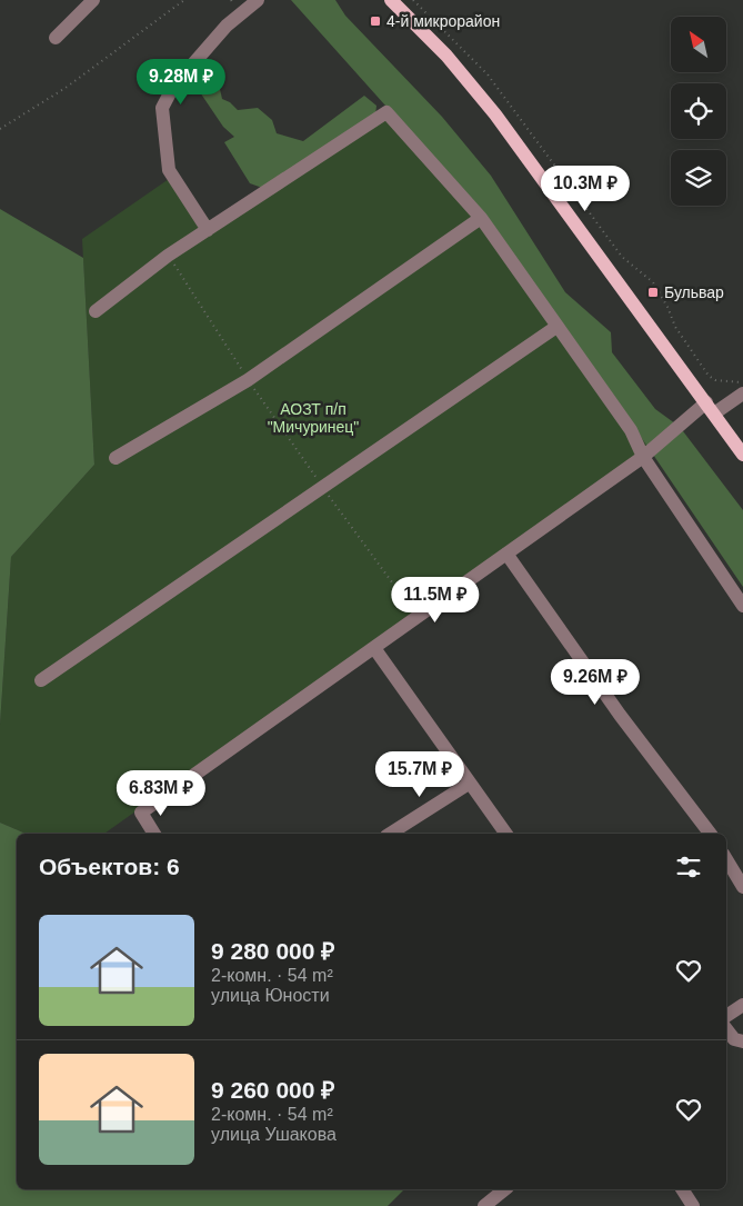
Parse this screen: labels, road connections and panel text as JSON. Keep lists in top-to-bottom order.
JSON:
{
  "parks": ["АОЗТ п/п \"Мичуринец\""],
  "places": {
    "transit": ["4-й микрорайон", "Бульвар"]
  },
  "north": "top left",
  "page": {
    "price": [
      "9.28M ₽",
      "10.3M ₽",
      "11.5M ₽",
      "9.26M ₽",
      "15.7M ₽",
      "6.83M ₽"
    ],
    "heading": "Объектов: 6",
    "list": [
      {
        "name": "9 280 000 ₽",
        "note": "2-комн. · 54 m² · улица Юности"
      },
      {
        "name": "9 260 000 ₽",
        "note": "2-комн. · 54 m² · улица Ушакова"
      }
    ]
  }
}
